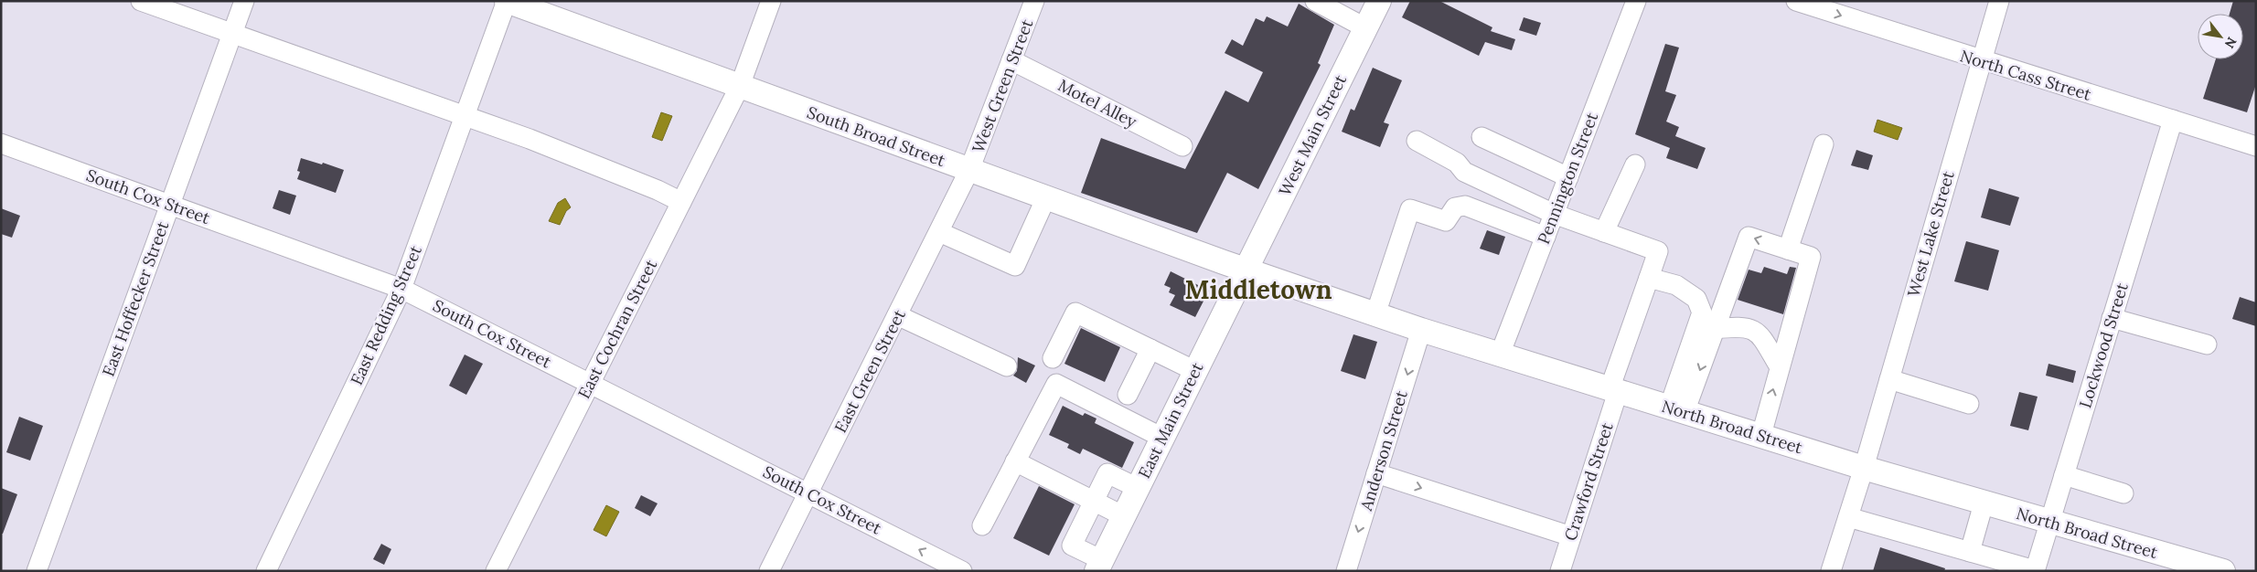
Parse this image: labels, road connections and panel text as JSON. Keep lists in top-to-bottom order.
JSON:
{
  "streets": {
    "main road": [
      "West Main Street",
      "South Broad Street",
      "East Main Street",
      "North Broad Street"
    ],
    "street": [
      "North Cass Street",
      "West Green Street",
      "Motel Alley",
      "Pennington Street",
      "South Cox Street",
      "West Lake Street",
      "East Hoffecker Street",
      "East Redding Street",
      "East Cochran Street",
      "Lockwood Street",
      "East Green Street",
      "Anderson Street",
      "Crawford Street"
    ]
  },
  "crossings": [
    ["North Cass Street", "West Lake Street"],
    ["North Cass Street", "Lockwood Street"],
    ["West Green Street", "Motel Alley"],
    ["West Green Street", "South Broad Street"],
    ["West Green Street", "East Green Street"],
    ["West Main Street", "South Broad Street"],
    ["West Main Street", "East Main Street"],
    ["West Main Street", "North Broad Street"],
    ["South Broad Street", "East Redding Street"],
    ["South Broad Street", "East Cochran Street"],
    ["South Broad Street", "East Green Street"],
    ["South Broad Street", "East Main Street"],
    ["South Broad Street", "North Broad Street"],
    ["Pennington Street", "North Broad Street"],
    ["South Cox Street", "East Hoffecker Street"],
    ["South Cox Street", "East Redding Street"],
    ["South Cox Street", "East Cochran Street"],
    ["South Cox Street", "East Green Street"],
    ["West Lake Street", "North Broad Street"],
    ["Lockwood Street", "North Broad Street"],
    ["East Main Street", "North Broad Street"],
    ["North Broad Street", "Anderson Street"],
    ["North Broad Street", "Crawford Street"]
  ],
  "one_way": ["North Cass Street", "Anderson Street"],
  "districts": ["Middletown"],
  "north": "bottom right"
}
